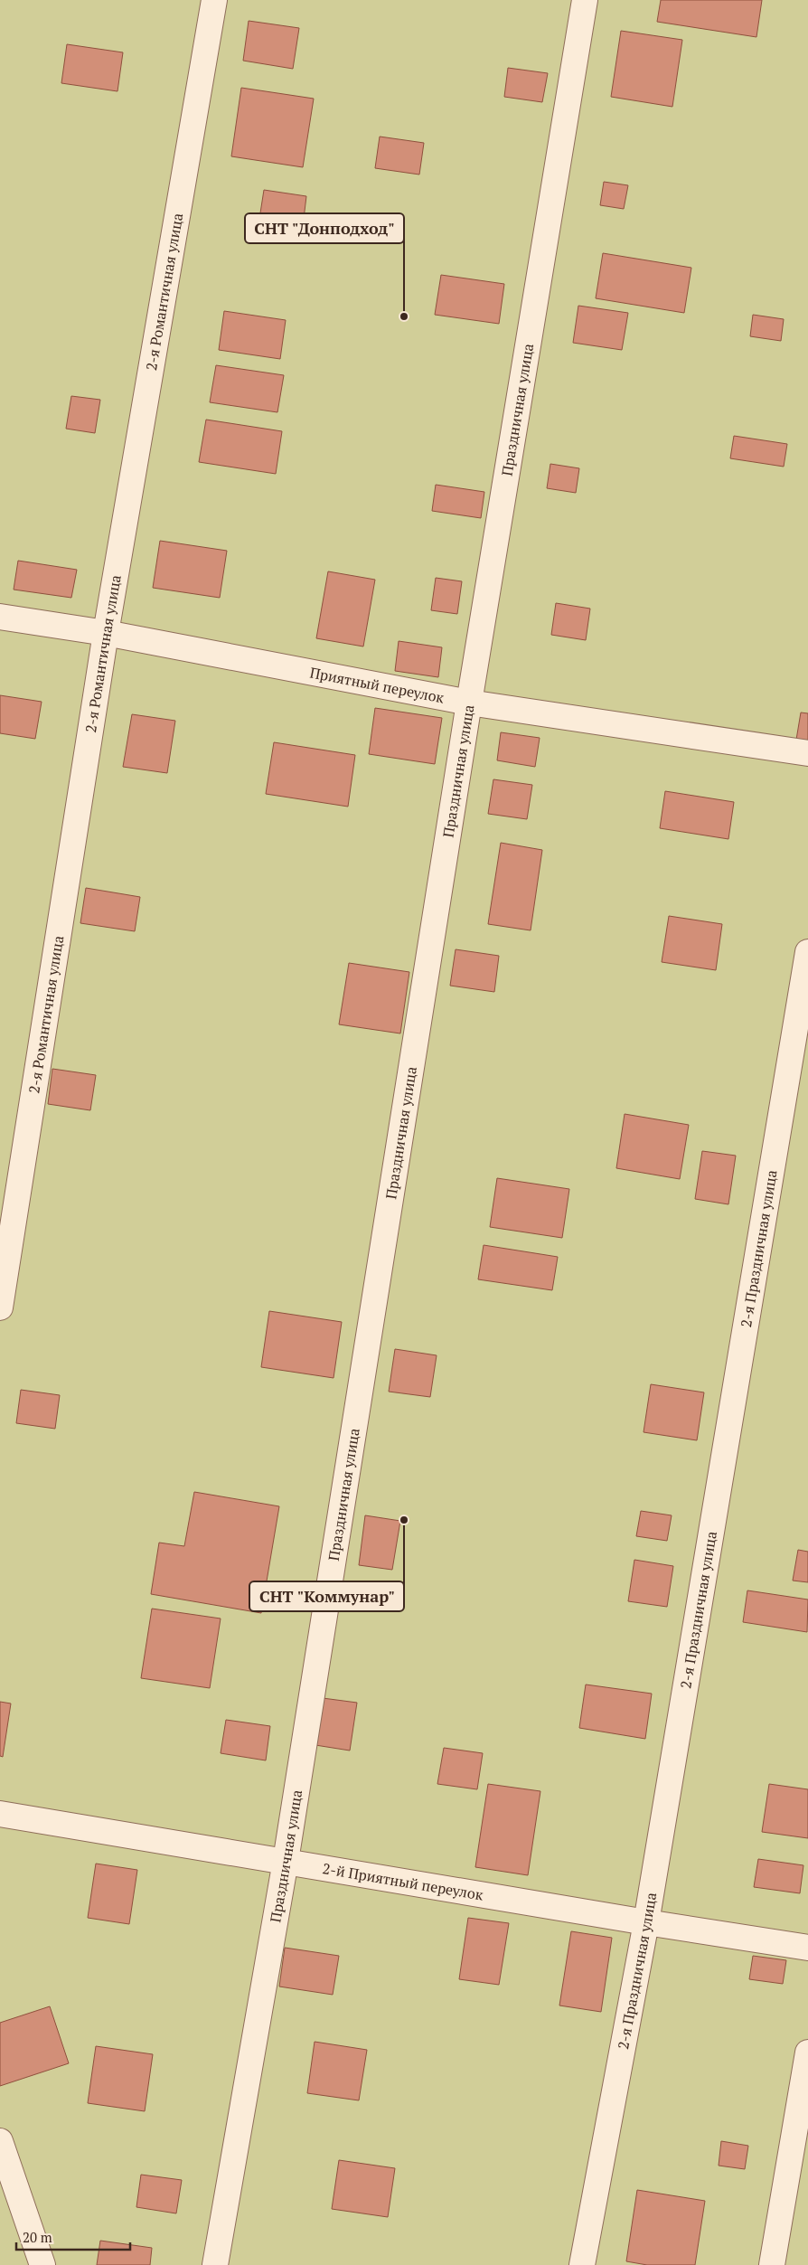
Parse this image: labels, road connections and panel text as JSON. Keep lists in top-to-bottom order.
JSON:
{
  "streets": {
    "street": [
      "2-я Романтичная улица",
      "Праздничная улица",
      "Приятный переулок",
      "2-я Праздничная улица",
      "2-й Приятный переулок"
    ]
  },
  "crossings": [
    ["2-я Романтичная улица", "Приятный переулок"],
    ["Праздничная улица", "Приятный переулок"],
    ["Праздничная улица", "2-й Приятный переулок"],
    ["2-я Праздничная улица", "2-й Приятный переулок"]
  ],
  "places": ["СНТ \"Донподход\"", "СНТ \"Коммунар\""],
  "scale_bar": "20 m"
}
